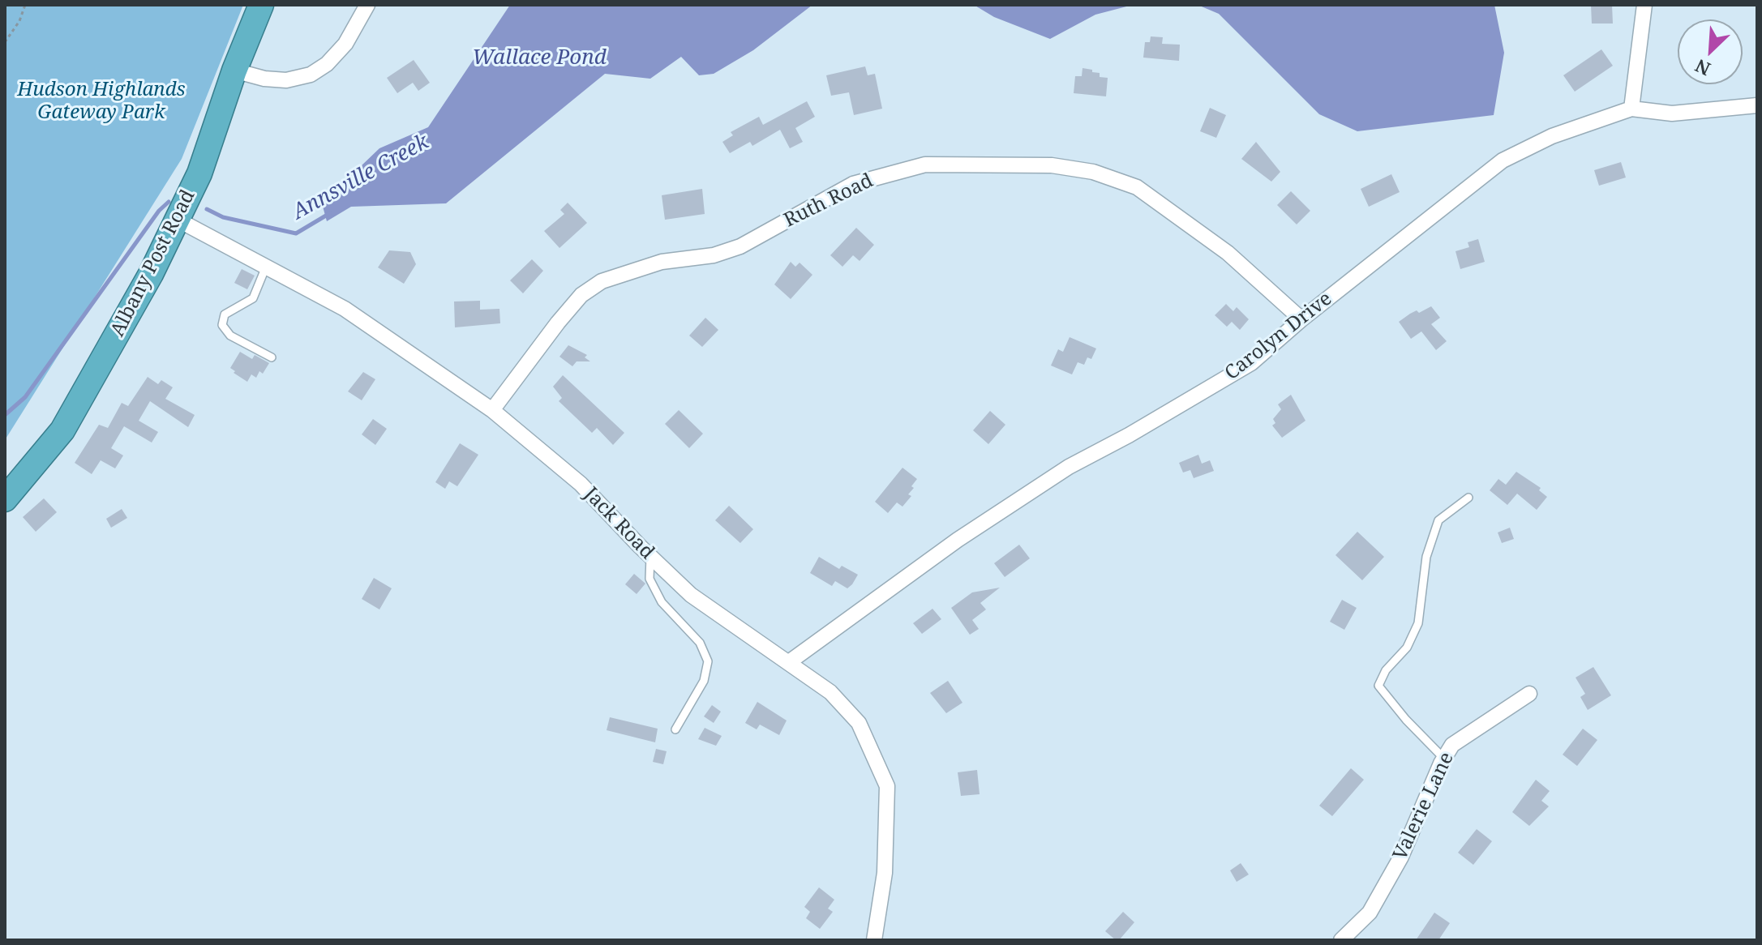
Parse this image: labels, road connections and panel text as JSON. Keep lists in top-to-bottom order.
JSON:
{
  "streets": {
    "highway": ["Albany Post Road"],
    "street": [
      "Ruth Road",
      "Carolyn Drive",
      "Jack Road",
      "Valerie Lane"
    ]
  },
  "crossings": [
    ["Ruth Road", "Carolyn Drive"],
    ["Ruth Road", "Jack Road"],
    ["Albany Post Road", "Jack Road"],
    ["Carolyn Drive", "Jack Road"]
  ],
  "water": ["Wallace Pond", "Annsville Creek"],
  "parks": ["Hudson Highlands Gateway Park"],
  "north": "bottom left"
}
